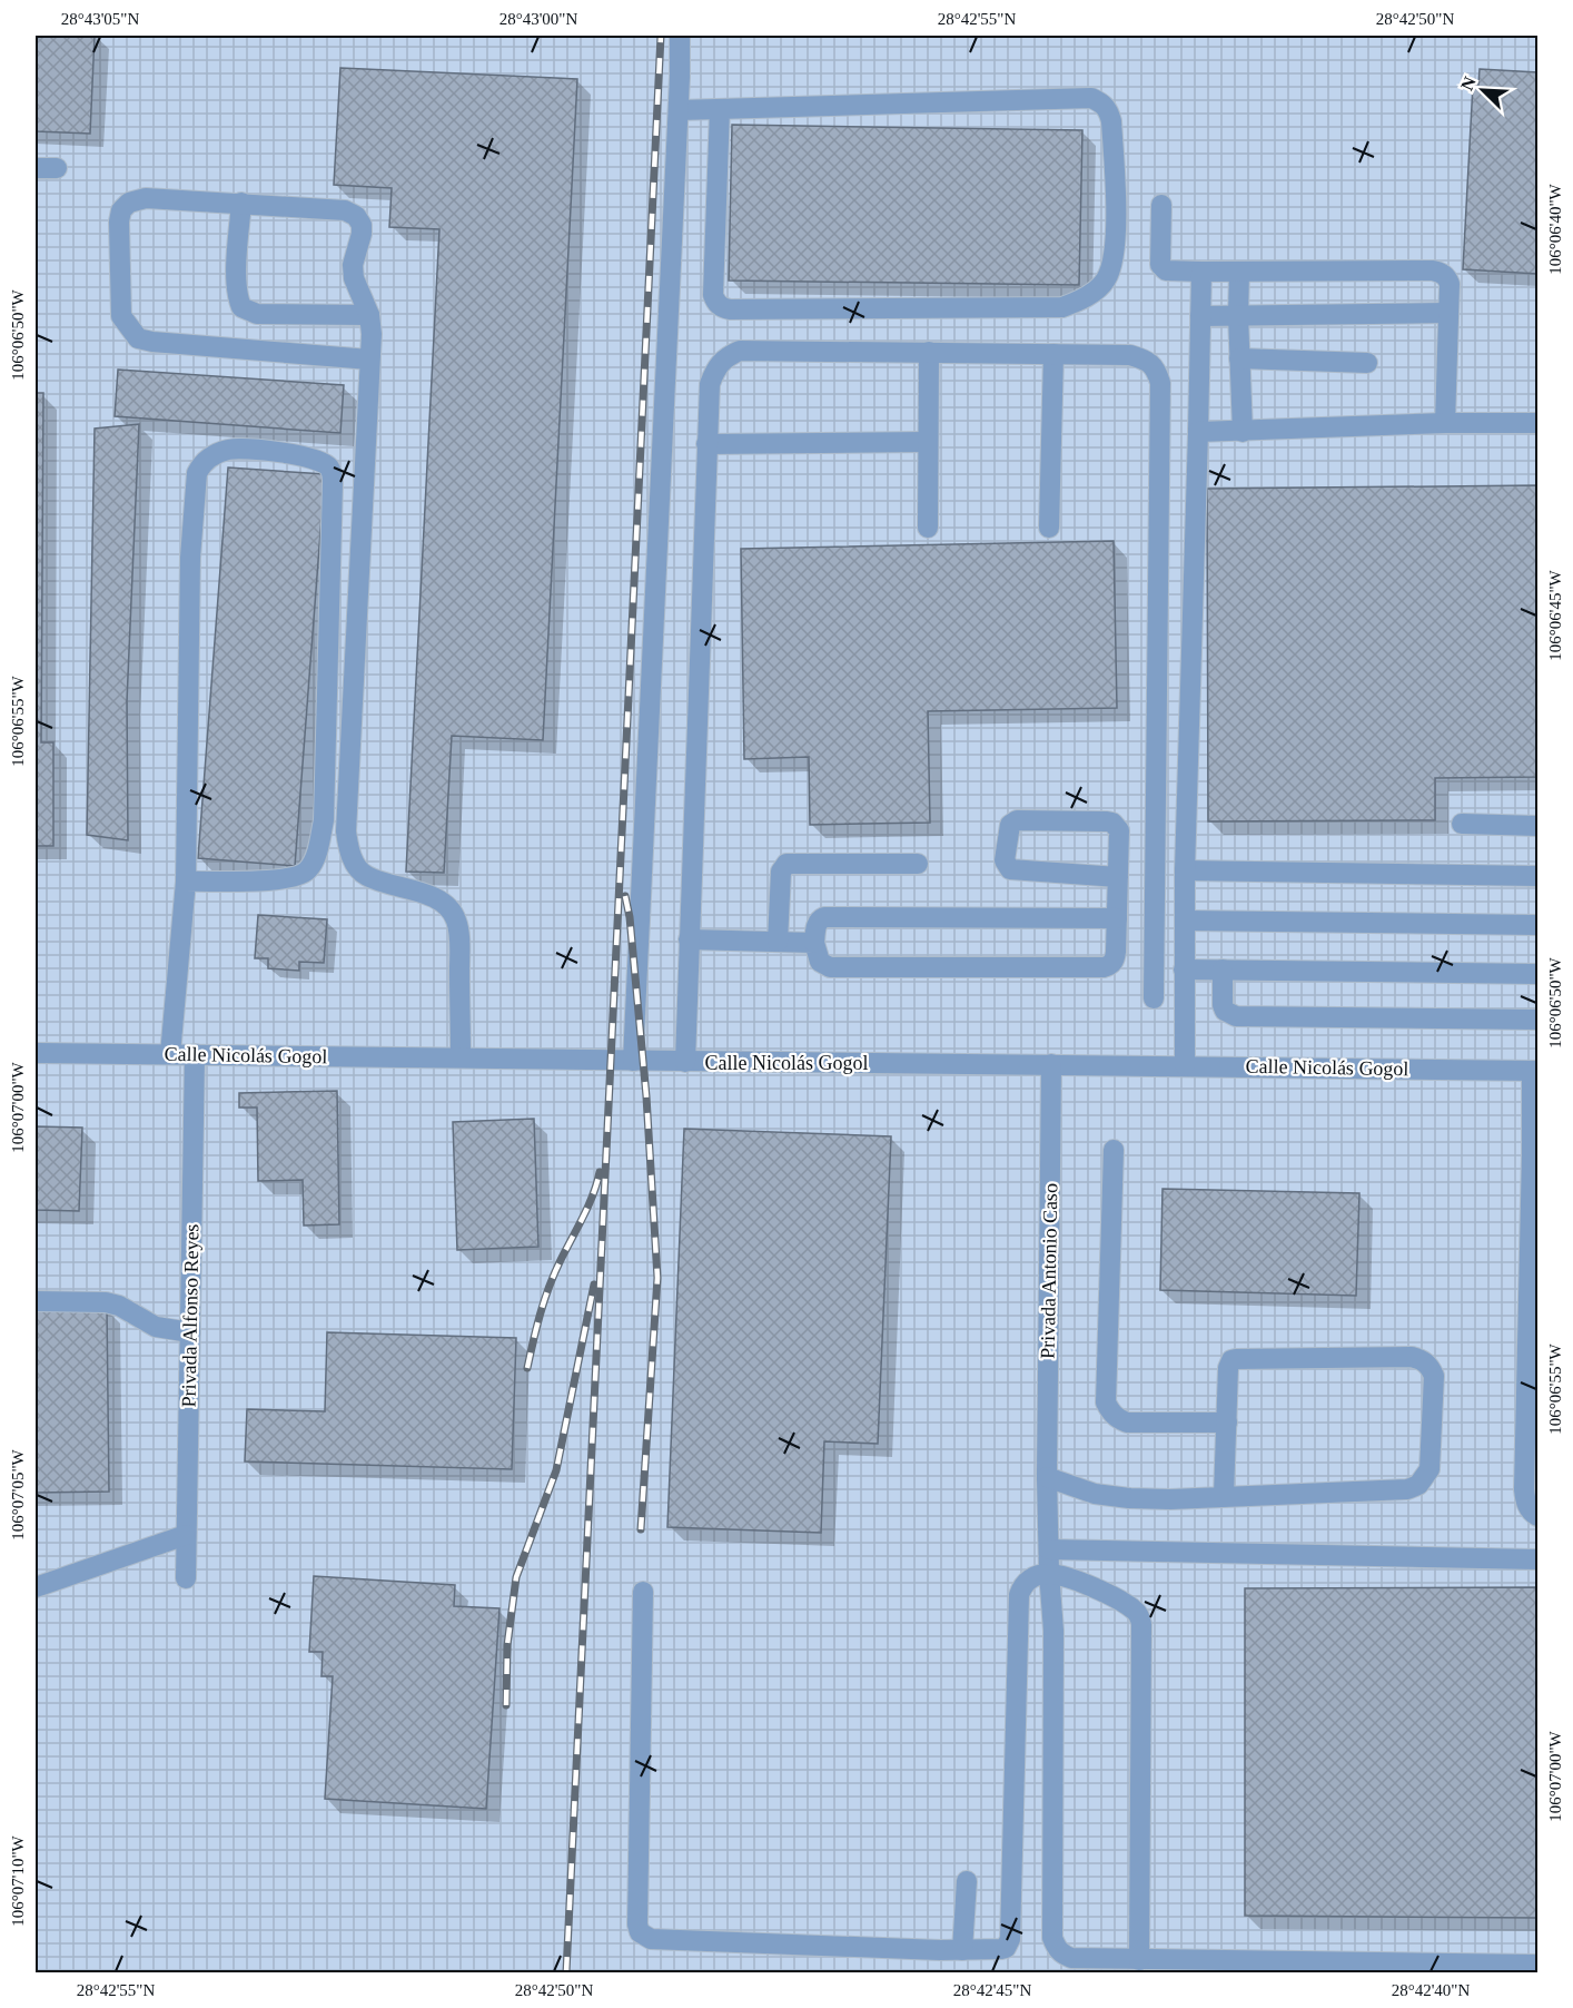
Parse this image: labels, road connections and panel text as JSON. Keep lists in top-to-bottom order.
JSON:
{
  "streets": {
    "street": ["Calle Nicolás Gogol", "Privada Antonio Caso", "Privada Alfonso Reyes"]
  },
  "crossings": [
    ["Calle Nicolás Gogol", "Privada Antonio Caso"],
    ["Calle Nicolás Gogol", "Privada Alfonso Reyes"]
  ],
  "north": "top left",
  "coordinates": [
    "28°43'05\"N",
    "28°43'00\"N",
    "28°42'55\"N",
    "28°42'50\"N",
    "106°06'40\"W",
    "106°06'50\"W",
    "106°06'45\"W",
    "106°06'55\"W",
    "106°07'00\"W",
    "106°07'05\"W",
    "106°07'10\"W",
    "28°42'45\"N",
    "28°42'40\"N"
  ]
}
